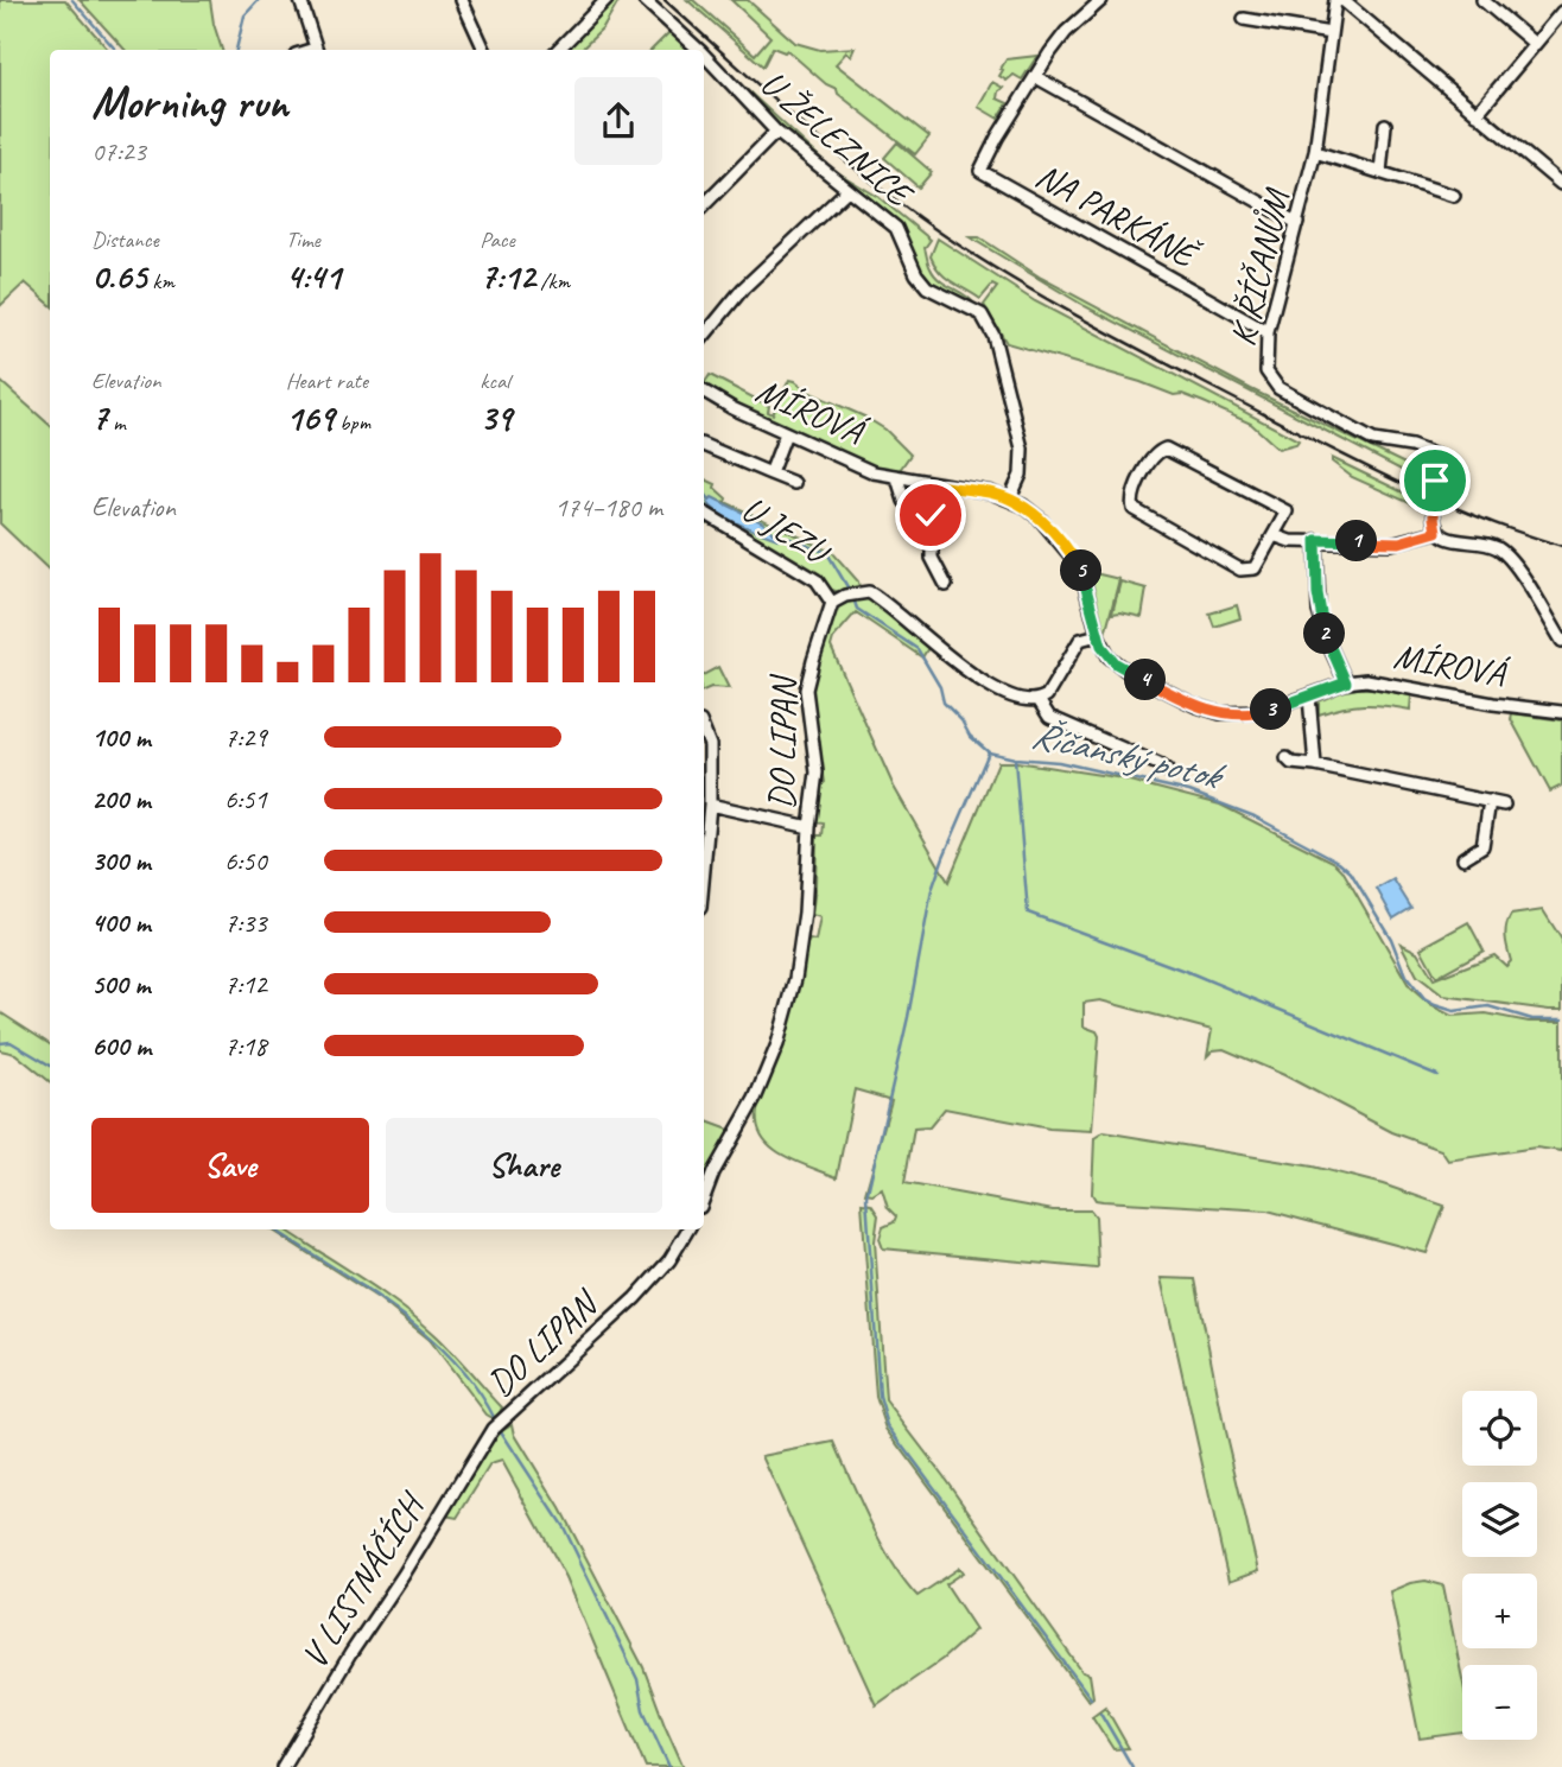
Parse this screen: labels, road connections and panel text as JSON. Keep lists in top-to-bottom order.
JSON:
{
  "streets": {
    "street": [
      "U ŽELEZNICE",
      "NA PARKÁNĚ",
      "K ŘÍČANŮM",
      "MÍROVÁ",
      "U JEZU",
      "DO LIPAN",
      "V LISTNÁČÍCH"
    ]
  },
  "crossings": [
    ["U ŽELEZNICE", "MÍROVÁ"],
    ["NA PARKÁNĚ", "K ŘÍČANŮM"],
    ["U JEZU", "DO LIPAN"],
    ["DO LIPAN", "V LISTNÁČÍCH"]
  ],
  "water": ["Říčanský potok"],
  "page": {
    "heading": ["Morning run", "07:23"],
    "stats": [
      ["Distance", "0.65 km"],
      ["Time", "4:41"],
      ["Pace", "7:12 /km"],
      ["Elevation", "7 m"],
      ["Heart rate", "169 bpm"],
      ["kcal", "39"]
    ],
    "chart": ["Elevation", "174–180 m"],
    "pins": [
      "1",
      "5",
      "2",
      "4",
      "3"
    ],
    "list": [
      {
        "name": "100 m",
        "note": "7:29"
      },
      {
        "name": "200 m",
        "note": "6:51"
      },
      {
        "name": "300 m",
        "note": "6:50"
      },
      {
        "name": "400 m",
        "note": "7:33"
      },
      {
        "name": "500 m",
        "note": "7:12"
      },
      {
        "name": "600 m",
        "note": "7:18"
      }
    ],
    "buttons": ["Save", "Share"],
    "map_buttons": ["+", "−"]
  }
}
